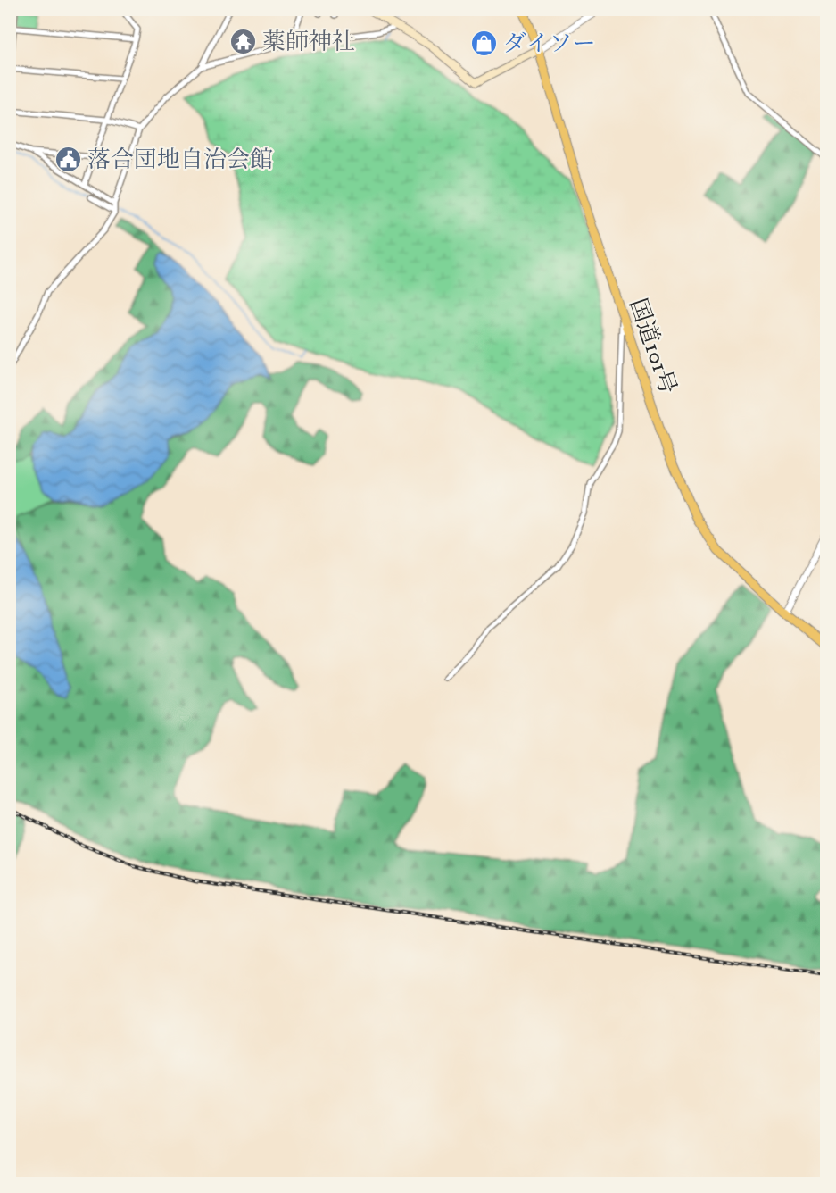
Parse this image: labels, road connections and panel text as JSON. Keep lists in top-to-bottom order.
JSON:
{
  "streets": {
    "highway": ["国道101号"]
  },
  "places": {
    "temple": ["薬師神社"],
    "shop": ["ダイソー"],
    "public building": ["落合団地自治会館"]
  }
}
